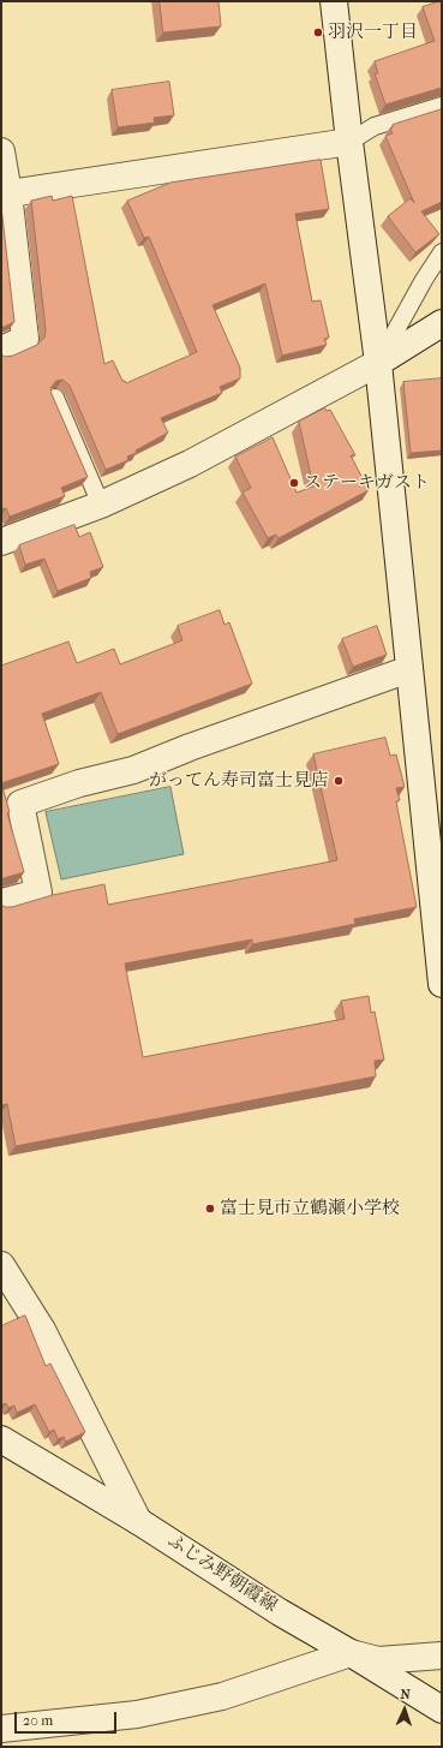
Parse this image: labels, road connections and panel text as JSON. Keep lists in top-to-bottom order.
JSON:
{
  "streets": {
    "street": ["ふじみ野朝霞線"]
  },
  "places": [
    "羽沢一丁目",
    "ステーキガスト",
    "がってん寿司富士見店",
    "富士見市立鶴瀬小学校"
  ],
  "scale_bar": "20 m",
  "north": "top"
}
